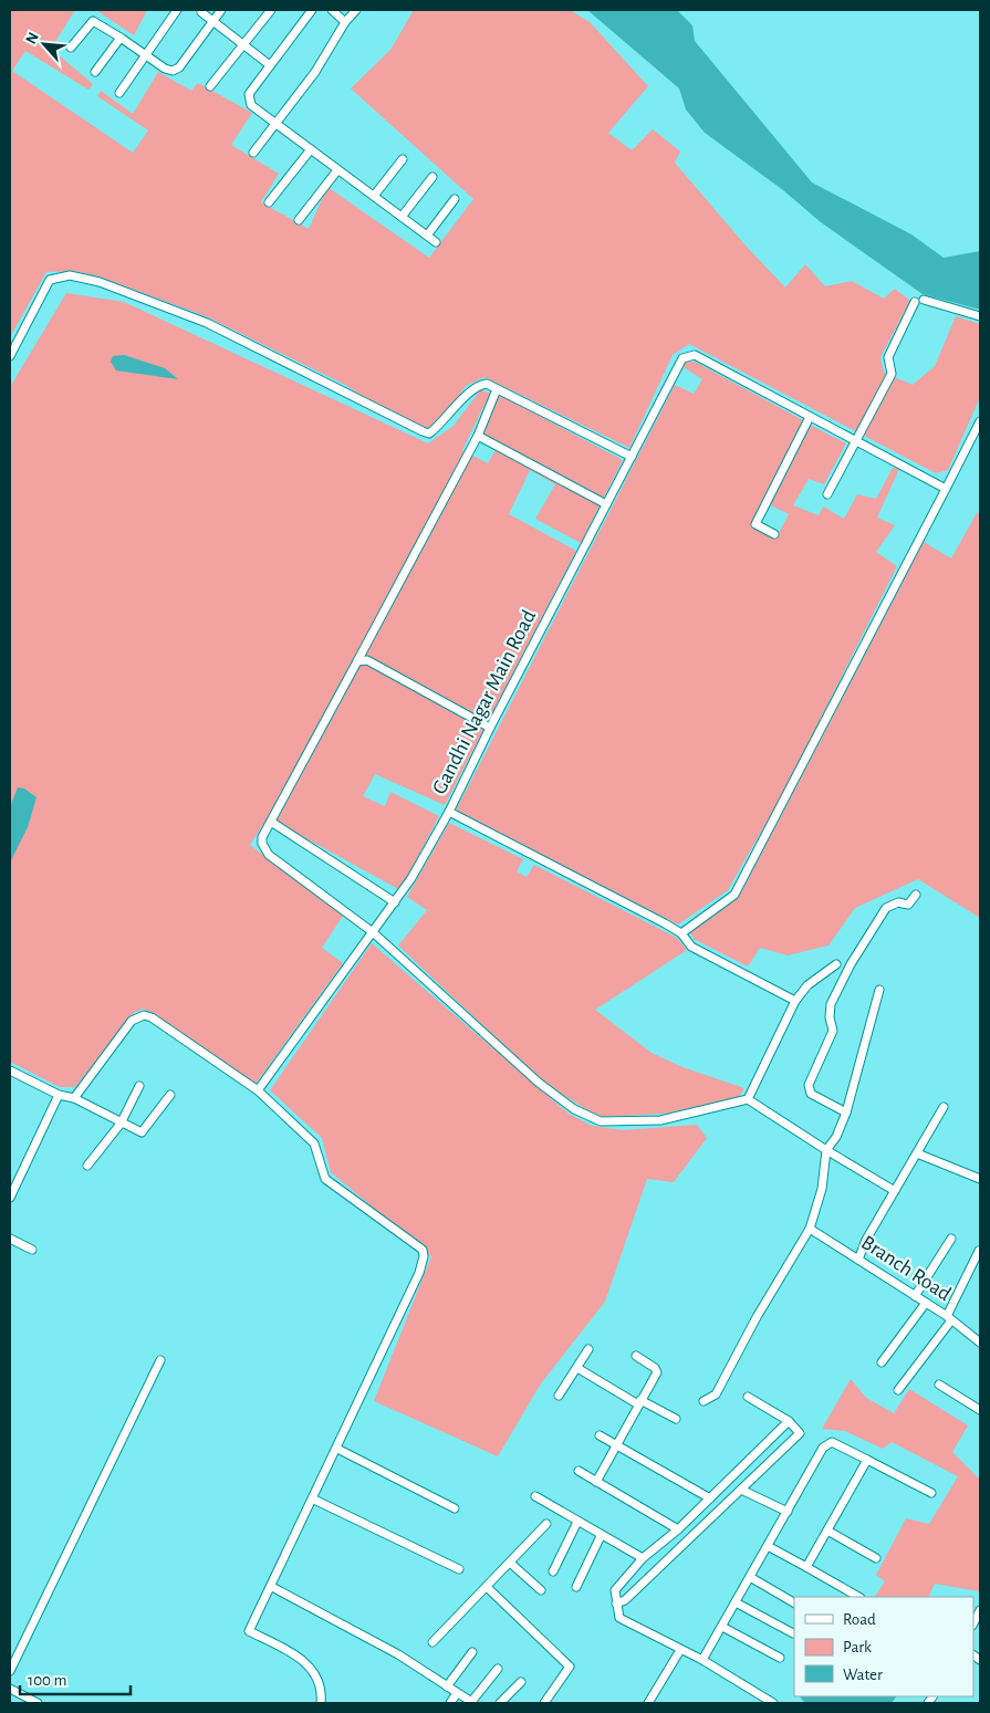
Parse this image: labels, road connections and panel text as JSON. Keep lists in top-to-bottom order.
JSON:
{
  "streets": {
    "street": ["Gandhi Nagar Main Road", "Branch Road"]
  },
  "legend": ["Road", "Park", "Water"],
  "scale_bar": "100 m",
  "north": "top left"
}
